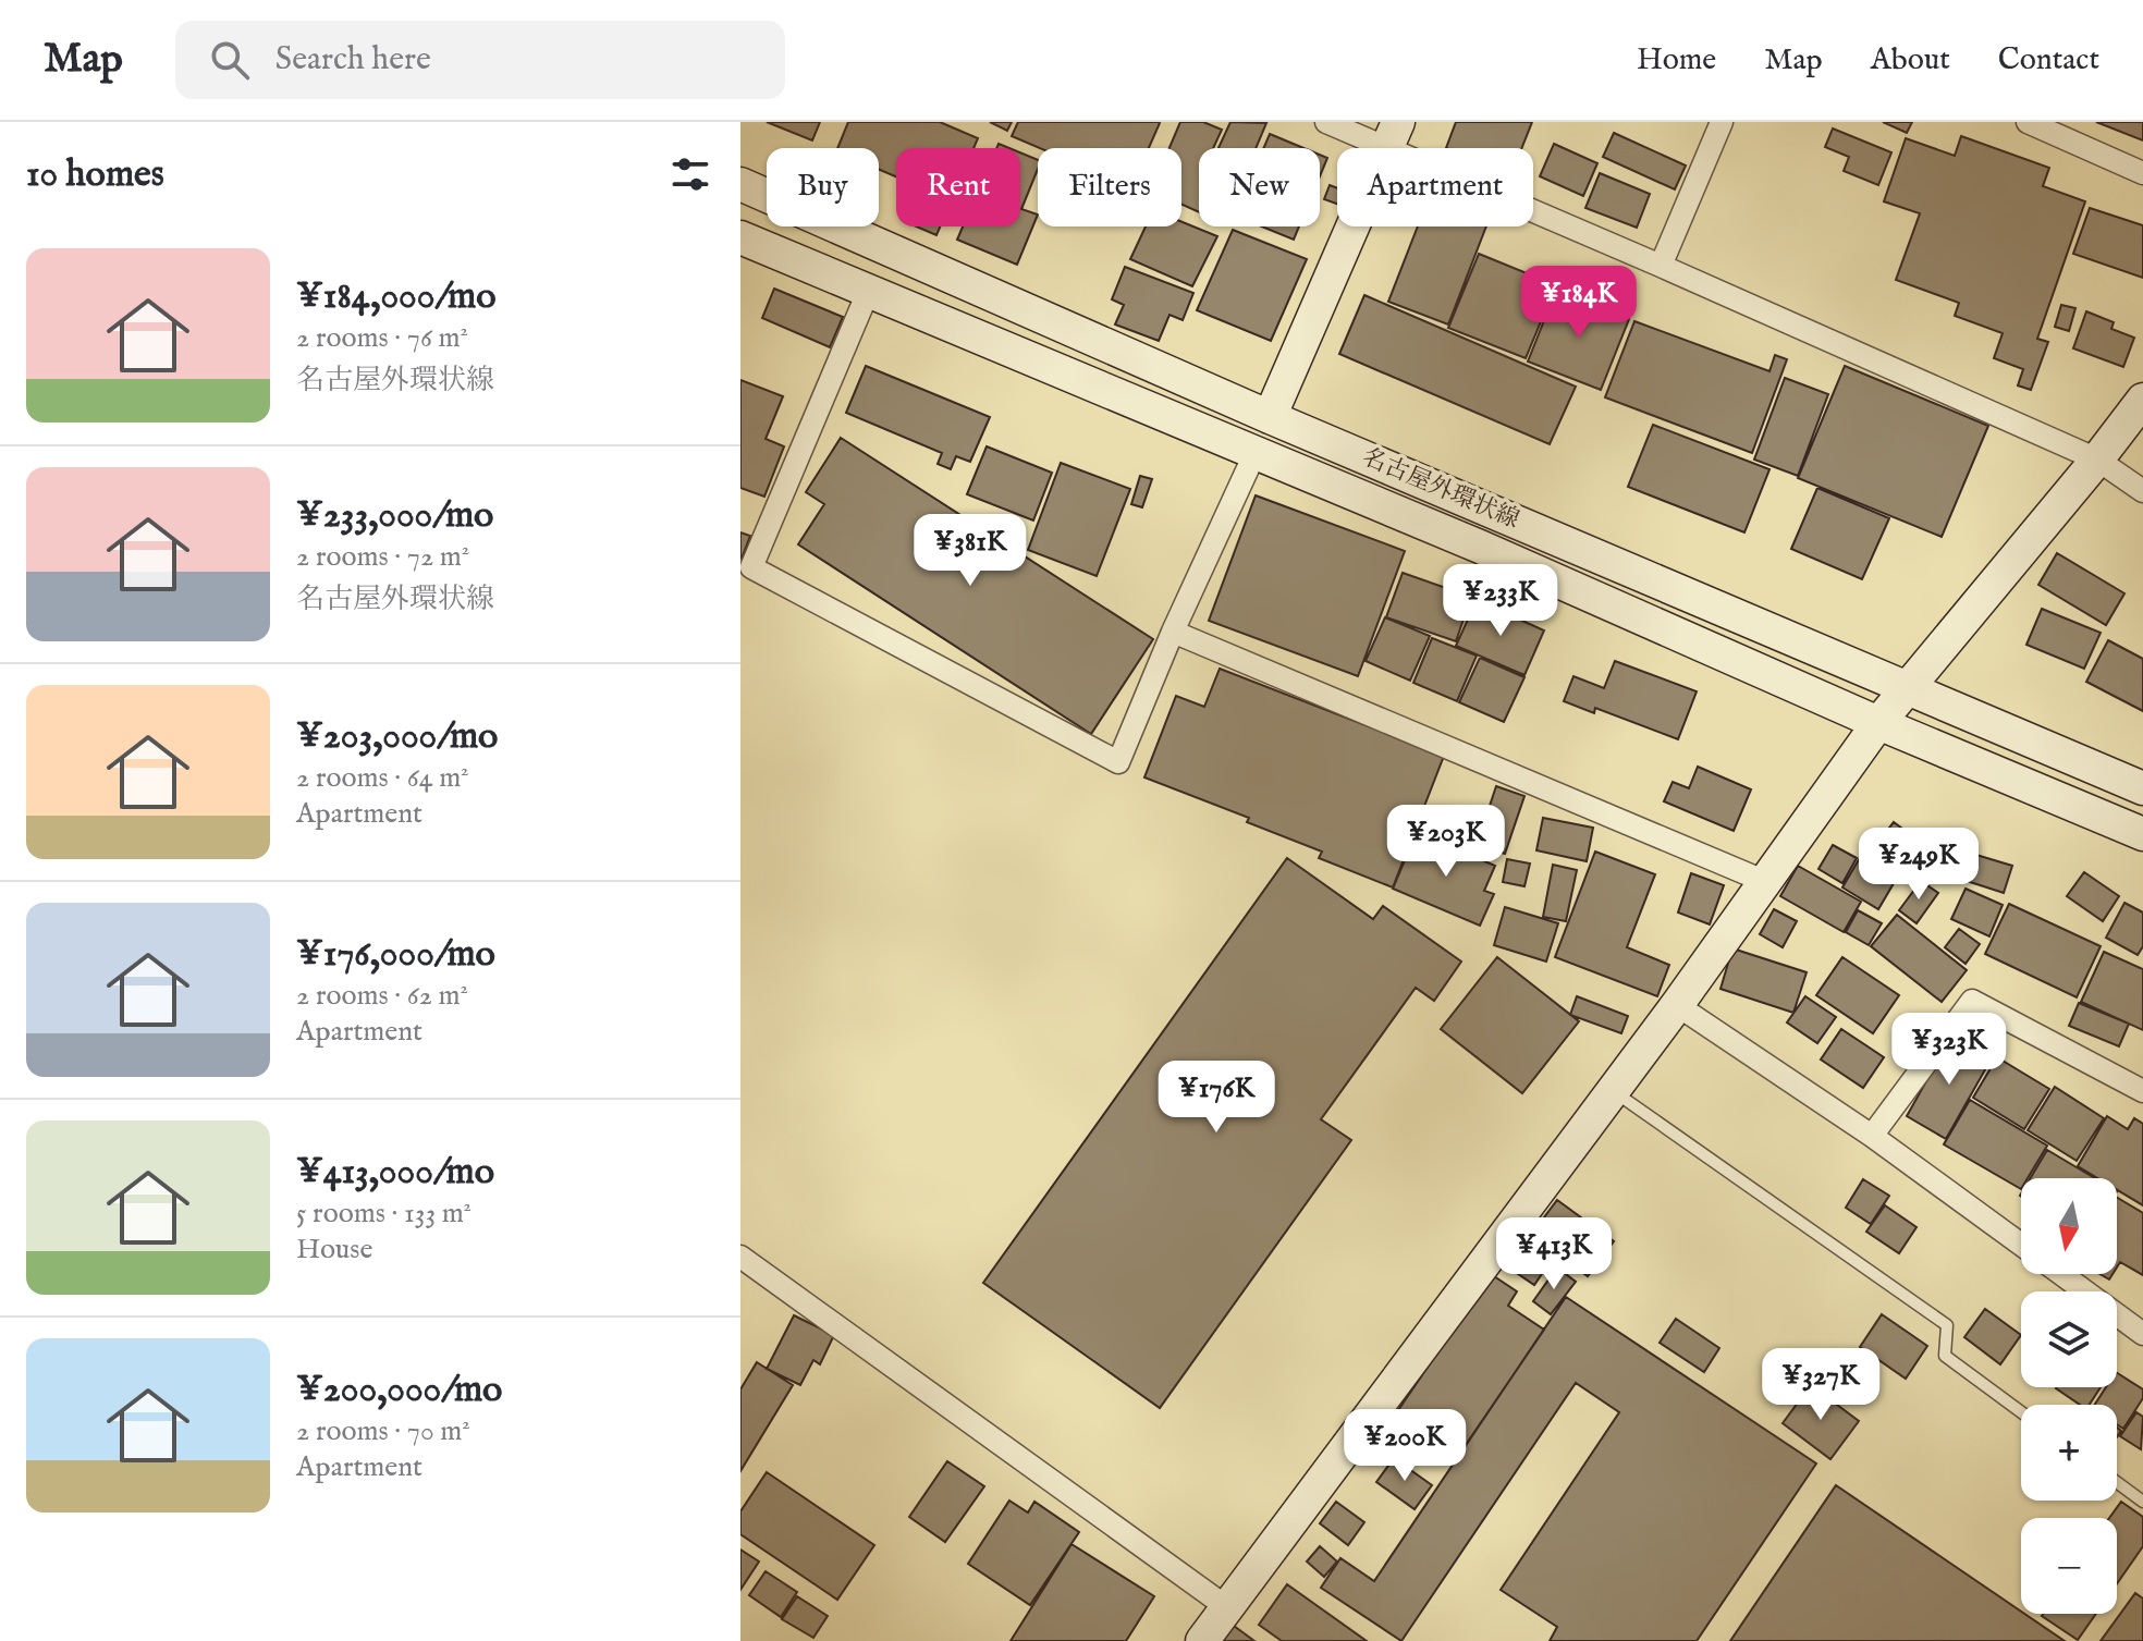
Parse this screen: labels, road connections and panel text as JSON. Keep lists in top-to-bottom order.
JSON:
{
  "streets": {
    "main road": ["名古屋外環状線"]
  },
  "north": "bottom",
  "page": {
    "header": "Map",
    "search": "Search here",
    "nav": [
      "Home",
      "Map",
      "About",
      "Contact"
    ],
    "heading": "10 homes",
    "chip": [
      "Buy",
      "Rent",
      "Filters",
      "New",
      "Apartment"
    ],
    "list": [
      {
        "name": "¥184,000/mo",
        "note": "2 rooms · 76 m² · 名古屋外環状線"
      },
      {
        "name": "¥233,000/mo",
        "note": "2 rooms · 72 m² · 名古屋外環状線"
      },
      {
        "name": "¥203,000/mo",
        "note": "2 rooms · 64 m² · Apartment"
      },
      {
        "name": "¥176,000/mo",
        "note": "2 rooms · 62 m² · Apartment"
      },
      {
        "name": "¥413,000/mo",
        "note": "5 rooms · 133 m² · House"
      },
      {
        "name": "¥200,000/mo",
        "note": "2 rooms · 70 m² · Apartment"
      }
    ],
    "price": [
      "¥184K",
      "¥381K",
      "¥233K",
      "¥203K",
      "¥249K",
      "¥323K",
      "¥176K",
      "¥413K",
      "¥327K",
      "¥200K"
    ],
    "map_buttons": ["+", "−"]
  }
}
